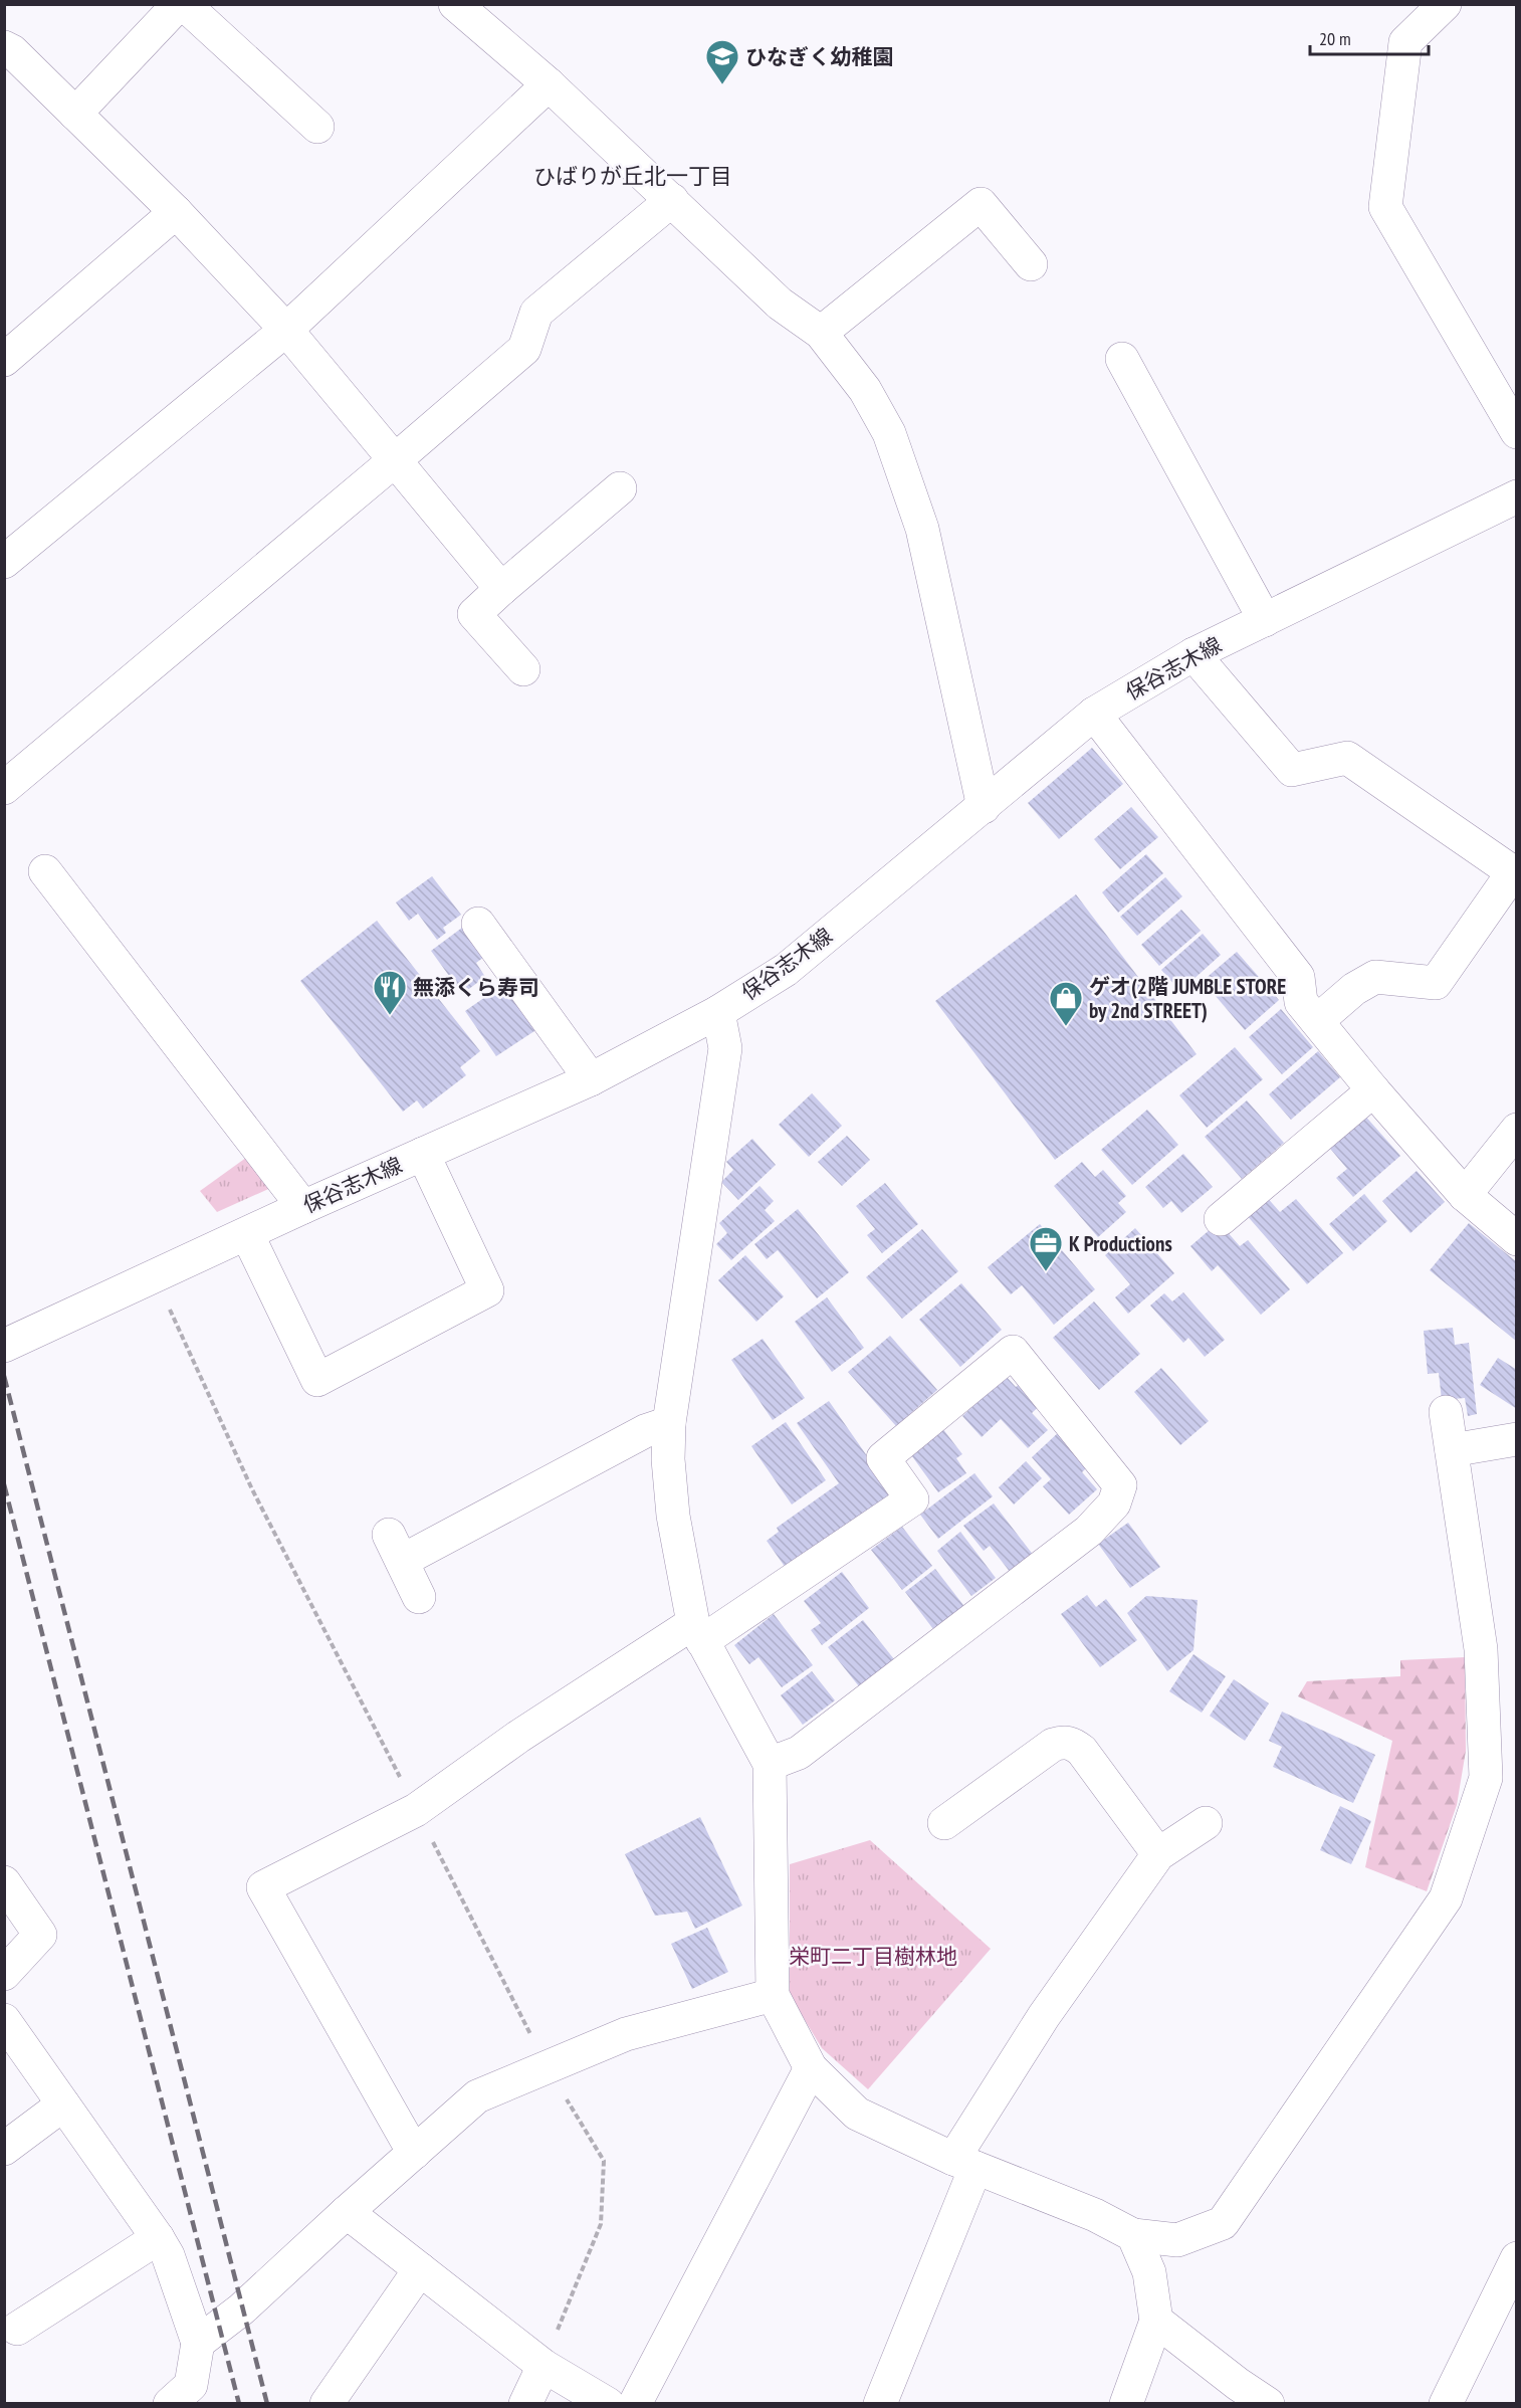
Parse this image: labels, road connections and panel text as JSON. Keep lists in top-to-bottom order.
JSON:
{
  "streets": {
    "street": ["保谷志木線"]
  },
  "districts": ["ひばりが丘北一丁目"],
  "parks": ["栄町二丁目樹林地"],
  "places": {
    "school or university": ["ひなぎく幼稚園"],
    "restaurant": ["無添くら寿司"],
    "shop": ["ゲオ(2階 JUMBLE STORE by 2nd STREET)"],
    "office": ["K Productions"]
  },
  "scale_bar": "20 m"
}
